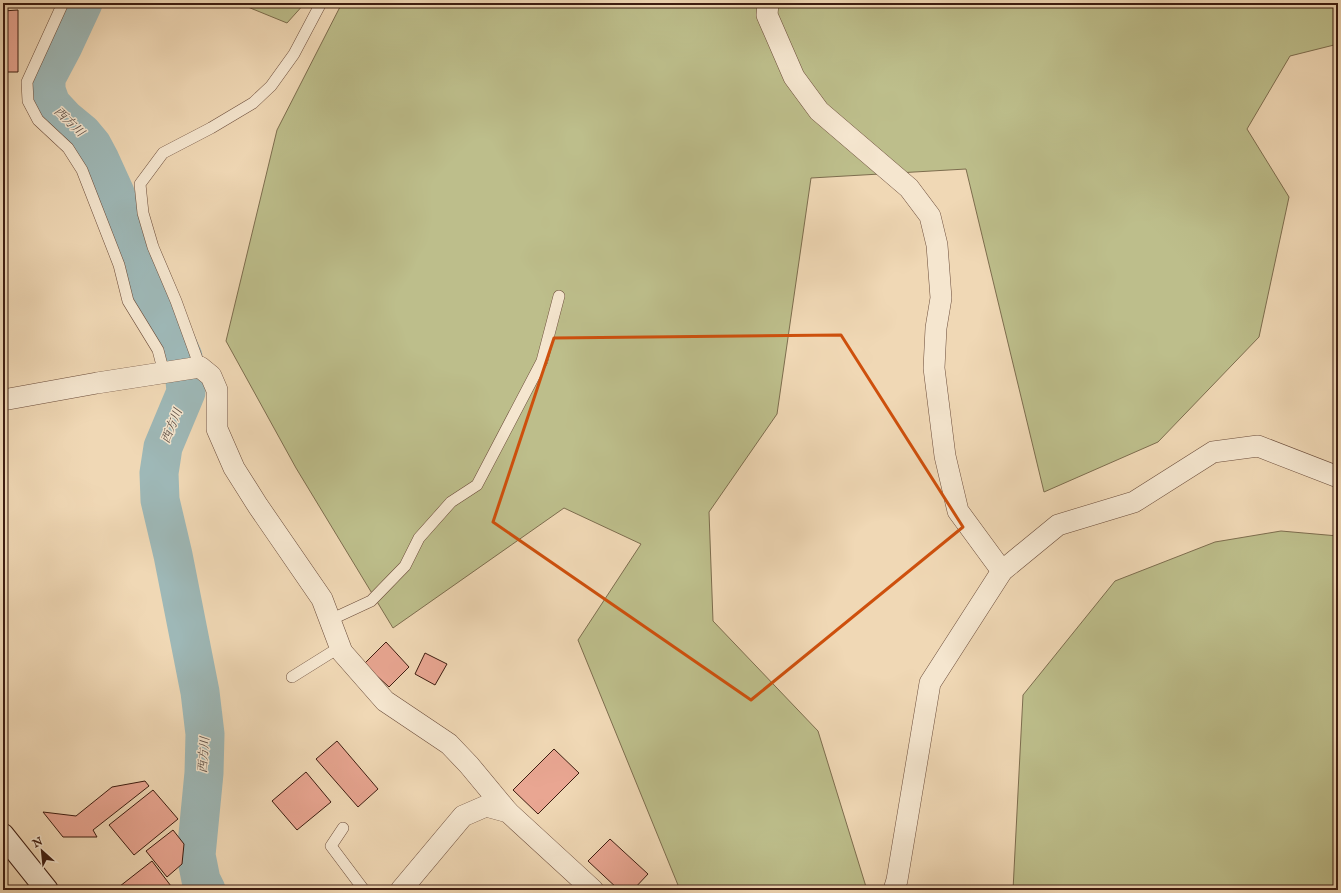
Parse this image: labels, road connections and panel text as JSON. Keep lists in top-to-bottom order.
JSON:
{
  "water": ["西方川"],
  "north": "top left"
}
